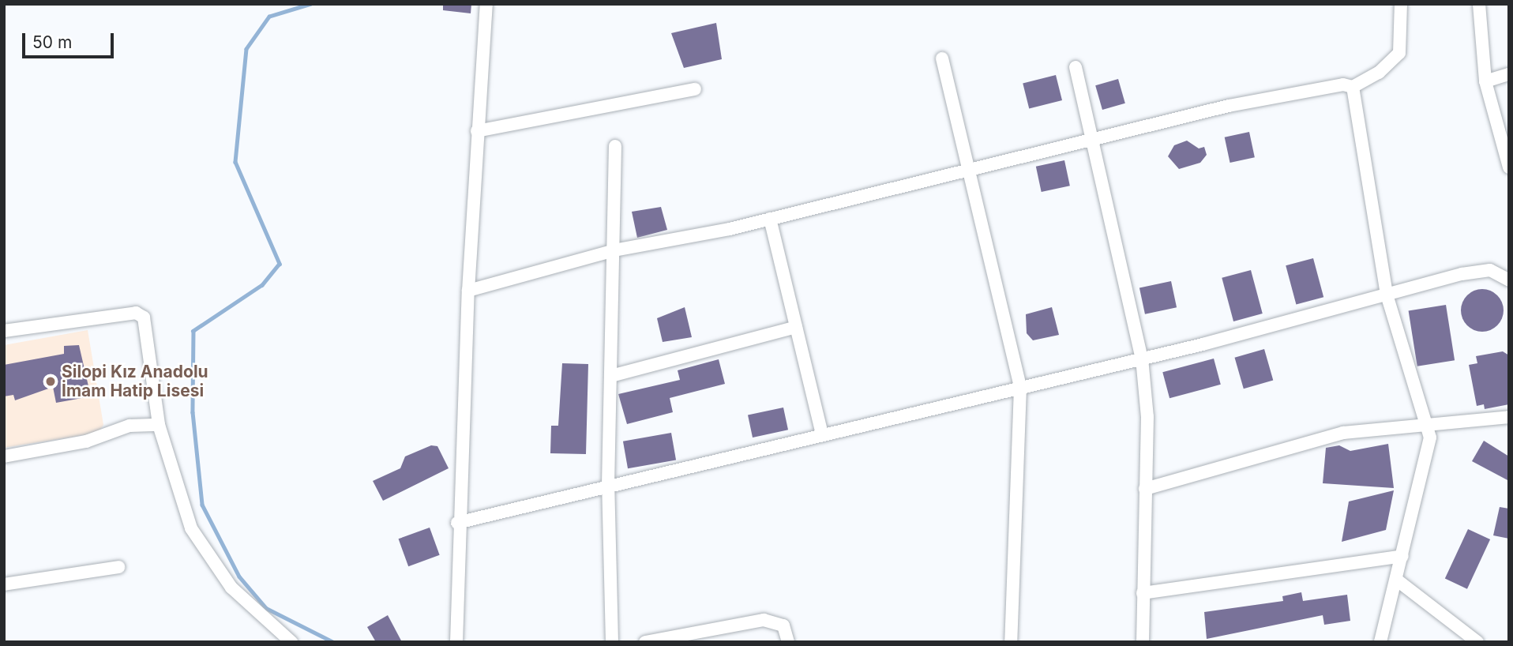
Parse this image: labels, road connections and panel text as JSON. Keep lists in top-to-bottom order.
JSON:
{
  "places": ["Silopi Kız Anadolu İmam Hatip Lisesi"],
  "scale_bar": "50 m"
}
